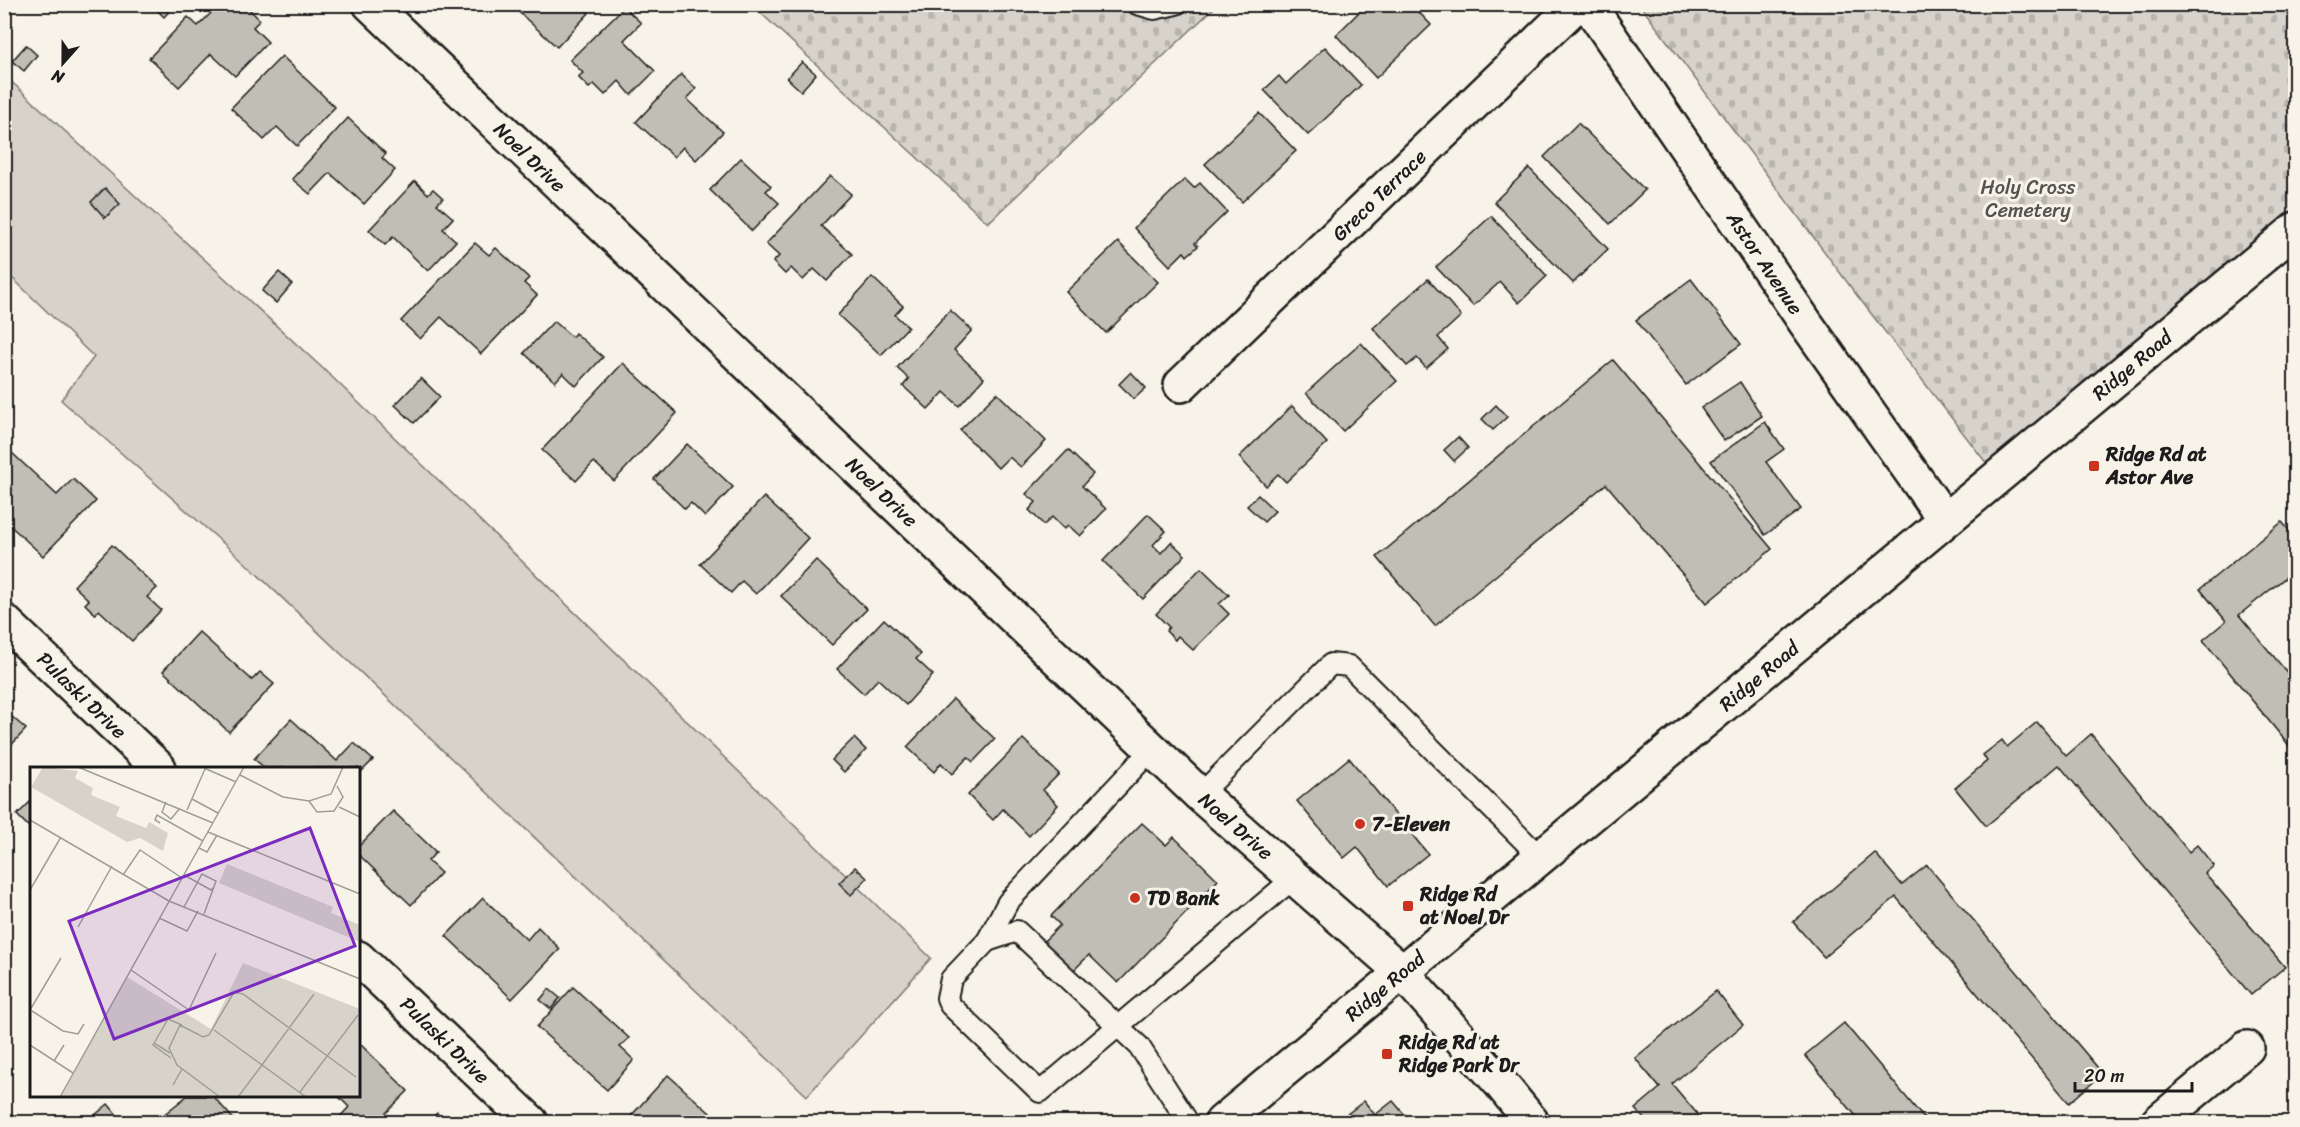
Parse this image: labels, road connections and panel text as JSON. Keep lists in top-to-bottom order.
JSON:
{
  "streets": {
    "street": [
      "Noel Drive",
      "Greco Terrace",
      "Astor Avenue",
      "Ridge Road",
      "Pulaski Drive"
    ]
  },
  "crossings": [
    ["Noel Drive", "Ridge Road"],
    ["Astor Avenue", "Ridge Road"]
  ],
  "parks": ["Holy Cross Cemetery"],
  "places": {
    "transit": ["Ridge Rd at Astor Ave", "Ridge Rd at Noel Dr", "Ridge Rd at Ridge Park Dr"],
    "other": ["7-Eleven", "TD Bank"]
  },
  "scale_bar": "20 m",
  "north": "bottom"
}
